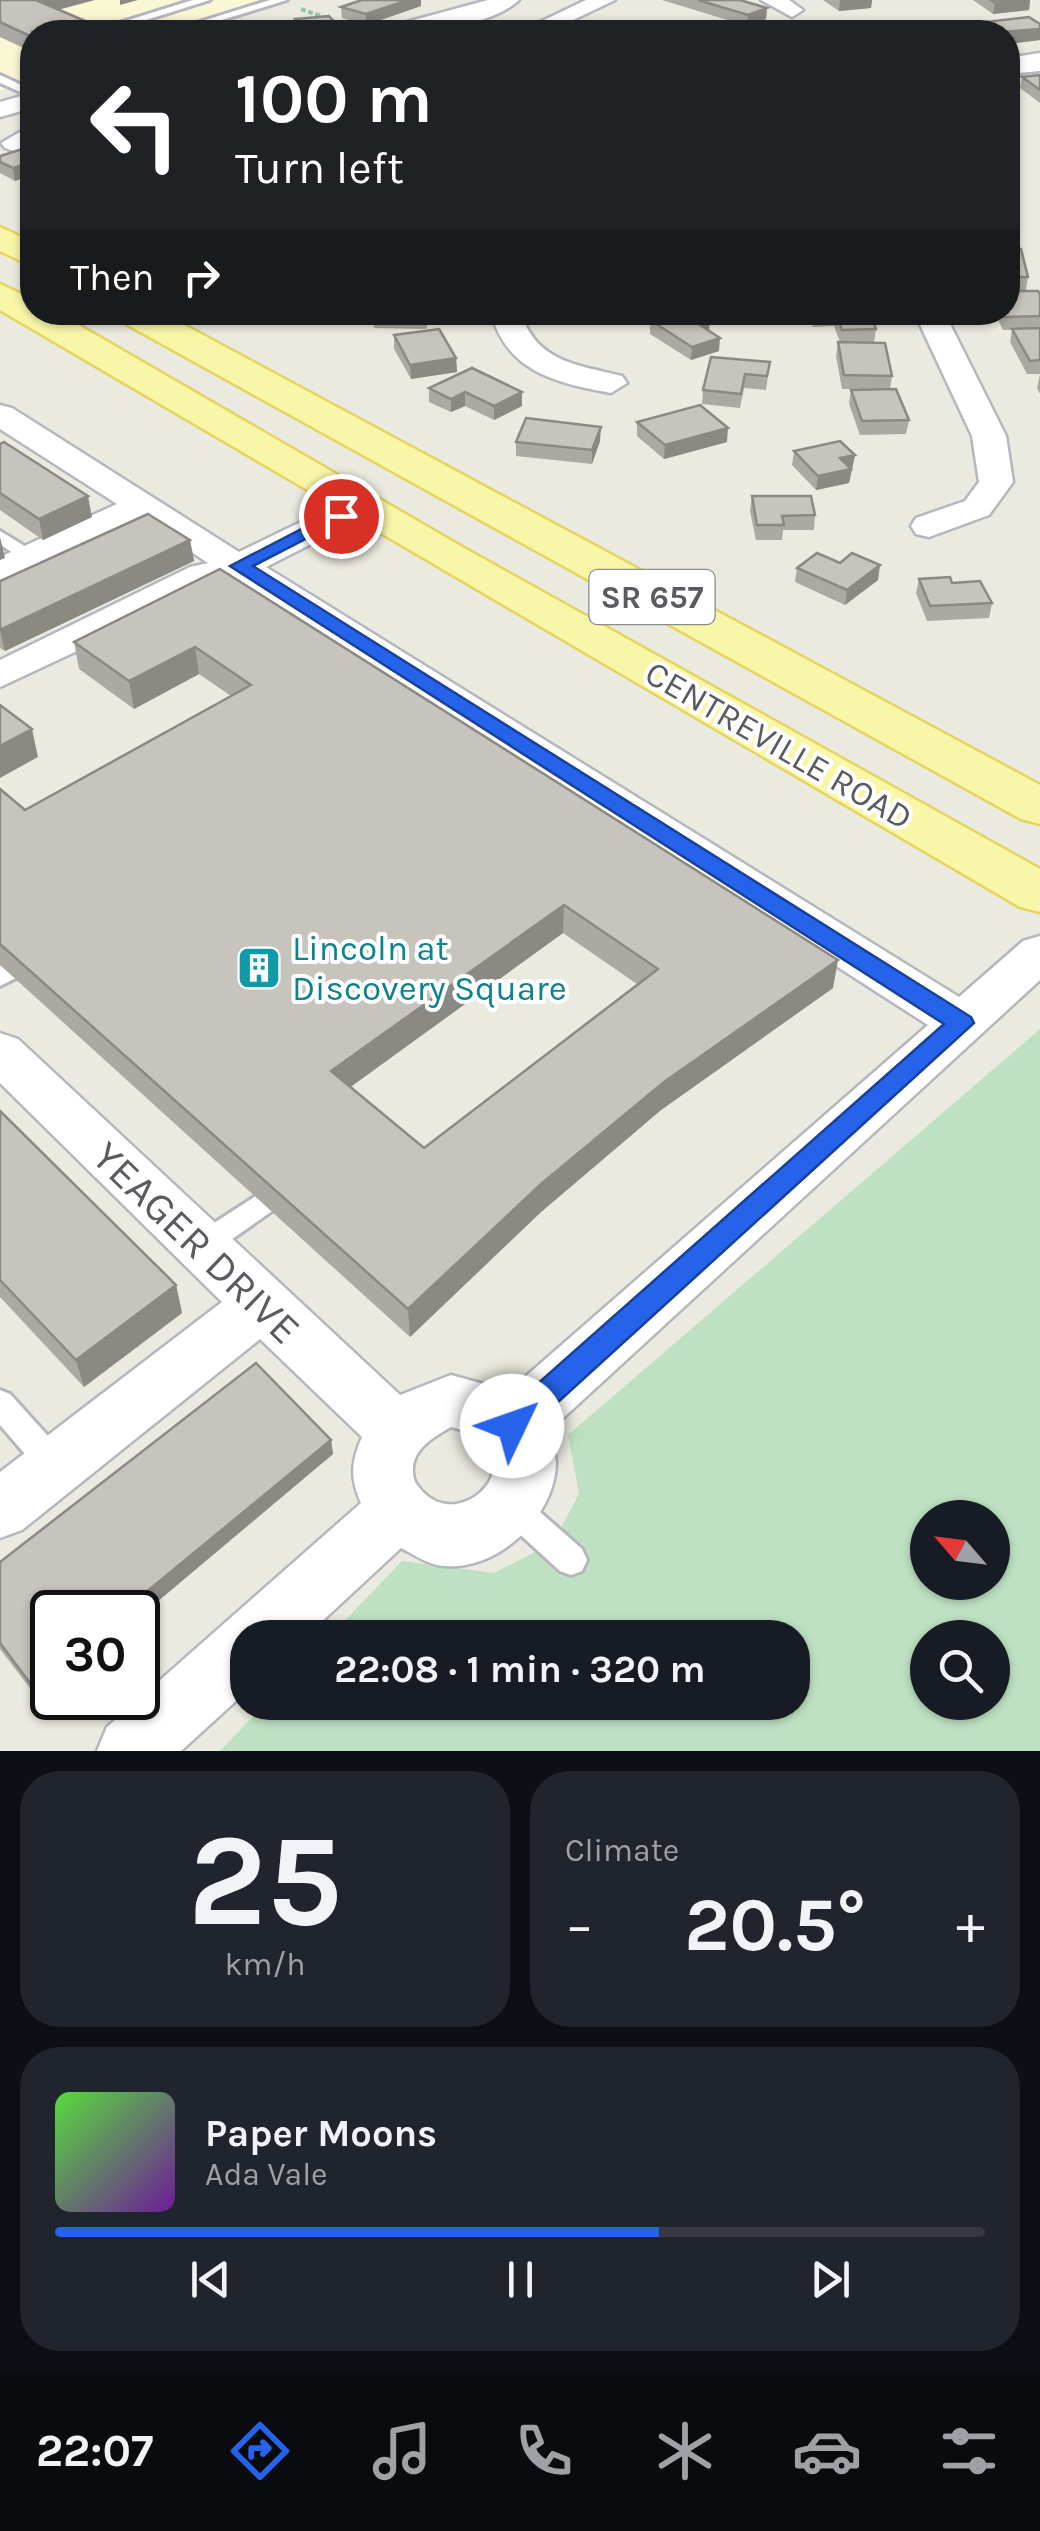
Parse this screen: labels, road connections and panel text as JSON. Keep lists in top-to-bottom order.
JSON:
{
  "streets": {
    "main road": ["SR 657", "CENTREVILLE ROAD"],
    "street": ["YEAGER DRIVE"]
  },
  "places": {
    "building": ["Lincoln at Discovery Square"]
  },
  "north": "top left",
  "page": {
    "turn": ["100 m", "Turn left"],
    "then": "Then",
    "limit": "30",
    "trip": "22:08 · 1 min · 320 m",
    "tile": [
      ["25", "km/h"],
      "Climate"
    ],
    "heat": ["−", "20.5°", "+"],
    "song": ["Paper Moons", "Ada Vale"],
    "tabs": "22:07"
  }
}
